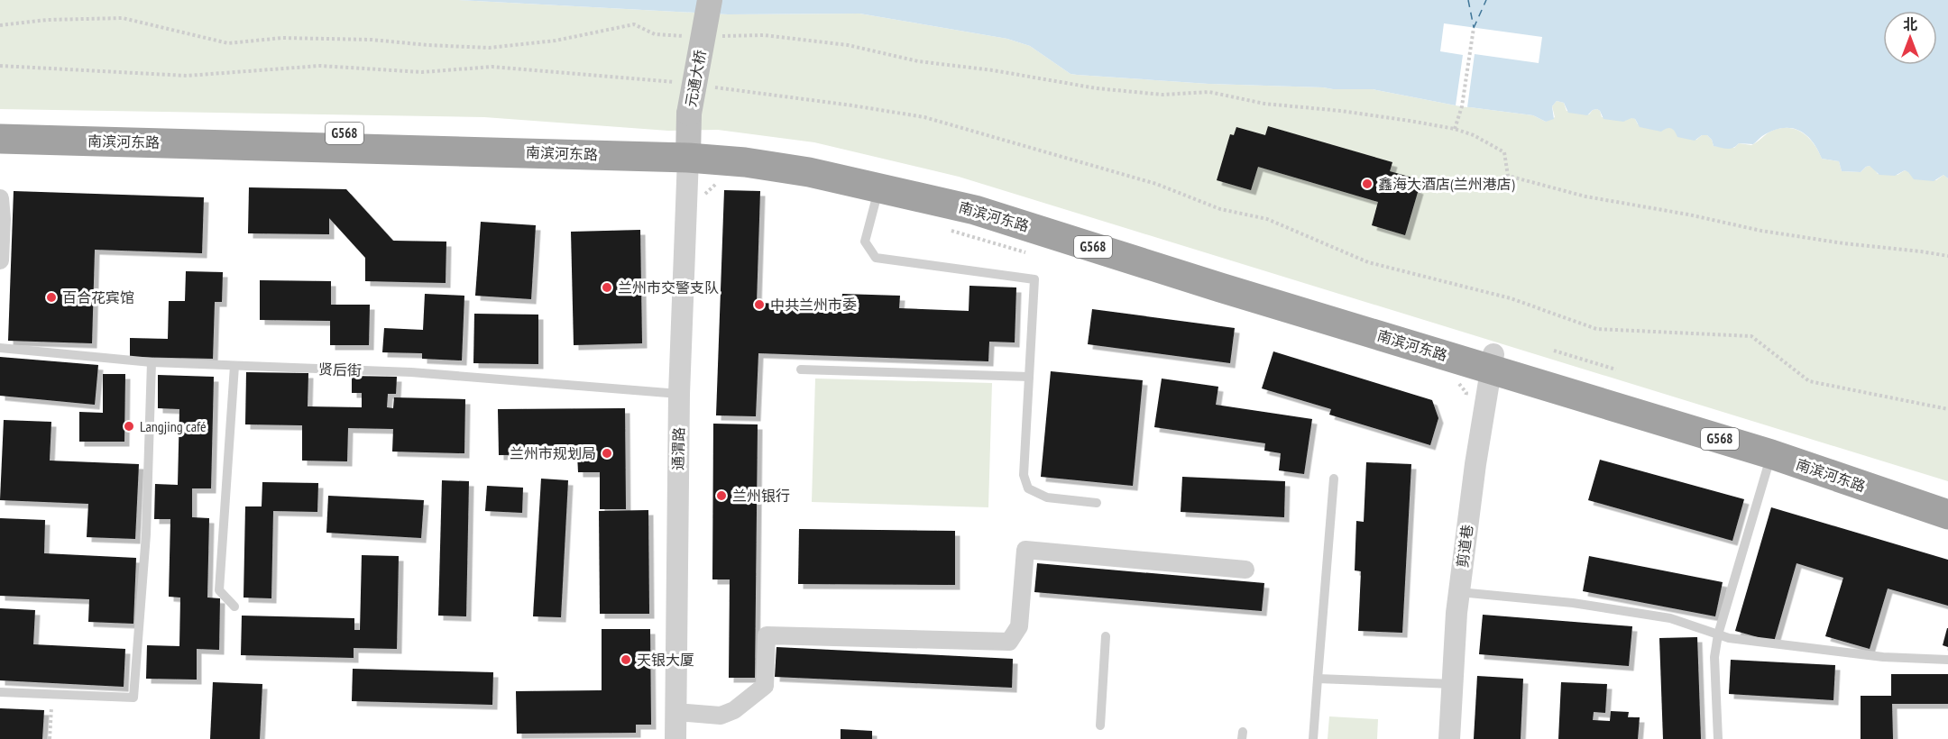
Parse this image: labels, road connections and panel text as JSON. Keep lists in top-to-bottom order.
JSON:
{
  "streets": {
    "highway": ["G568", "南滨河东路"],
    "main road": ["元通大桥"],
    "street": ["通渭路", "剪道巷"],
    "lane": ["贤后街"]
  },
  "crossings": [
    ["元通大桥", "南滨河东路"],
    ["元通大桥", "通渭路"],
    ["南滨河东路", "通渭路"],
    ["南滨河东路", "剪道巷"],
    ["贤后街", "通渭路"]
  ],
  "places": [
    "鑫海大酒店(兰州港店)",
    "兰州市交警支队",
    "百合花宾馆",
    "中共兰州市委",
    "Langjing café",
    "兰州市规划局",
    "兰州银行",
    "天银大厦"
  ],
  "north": "top"
}
